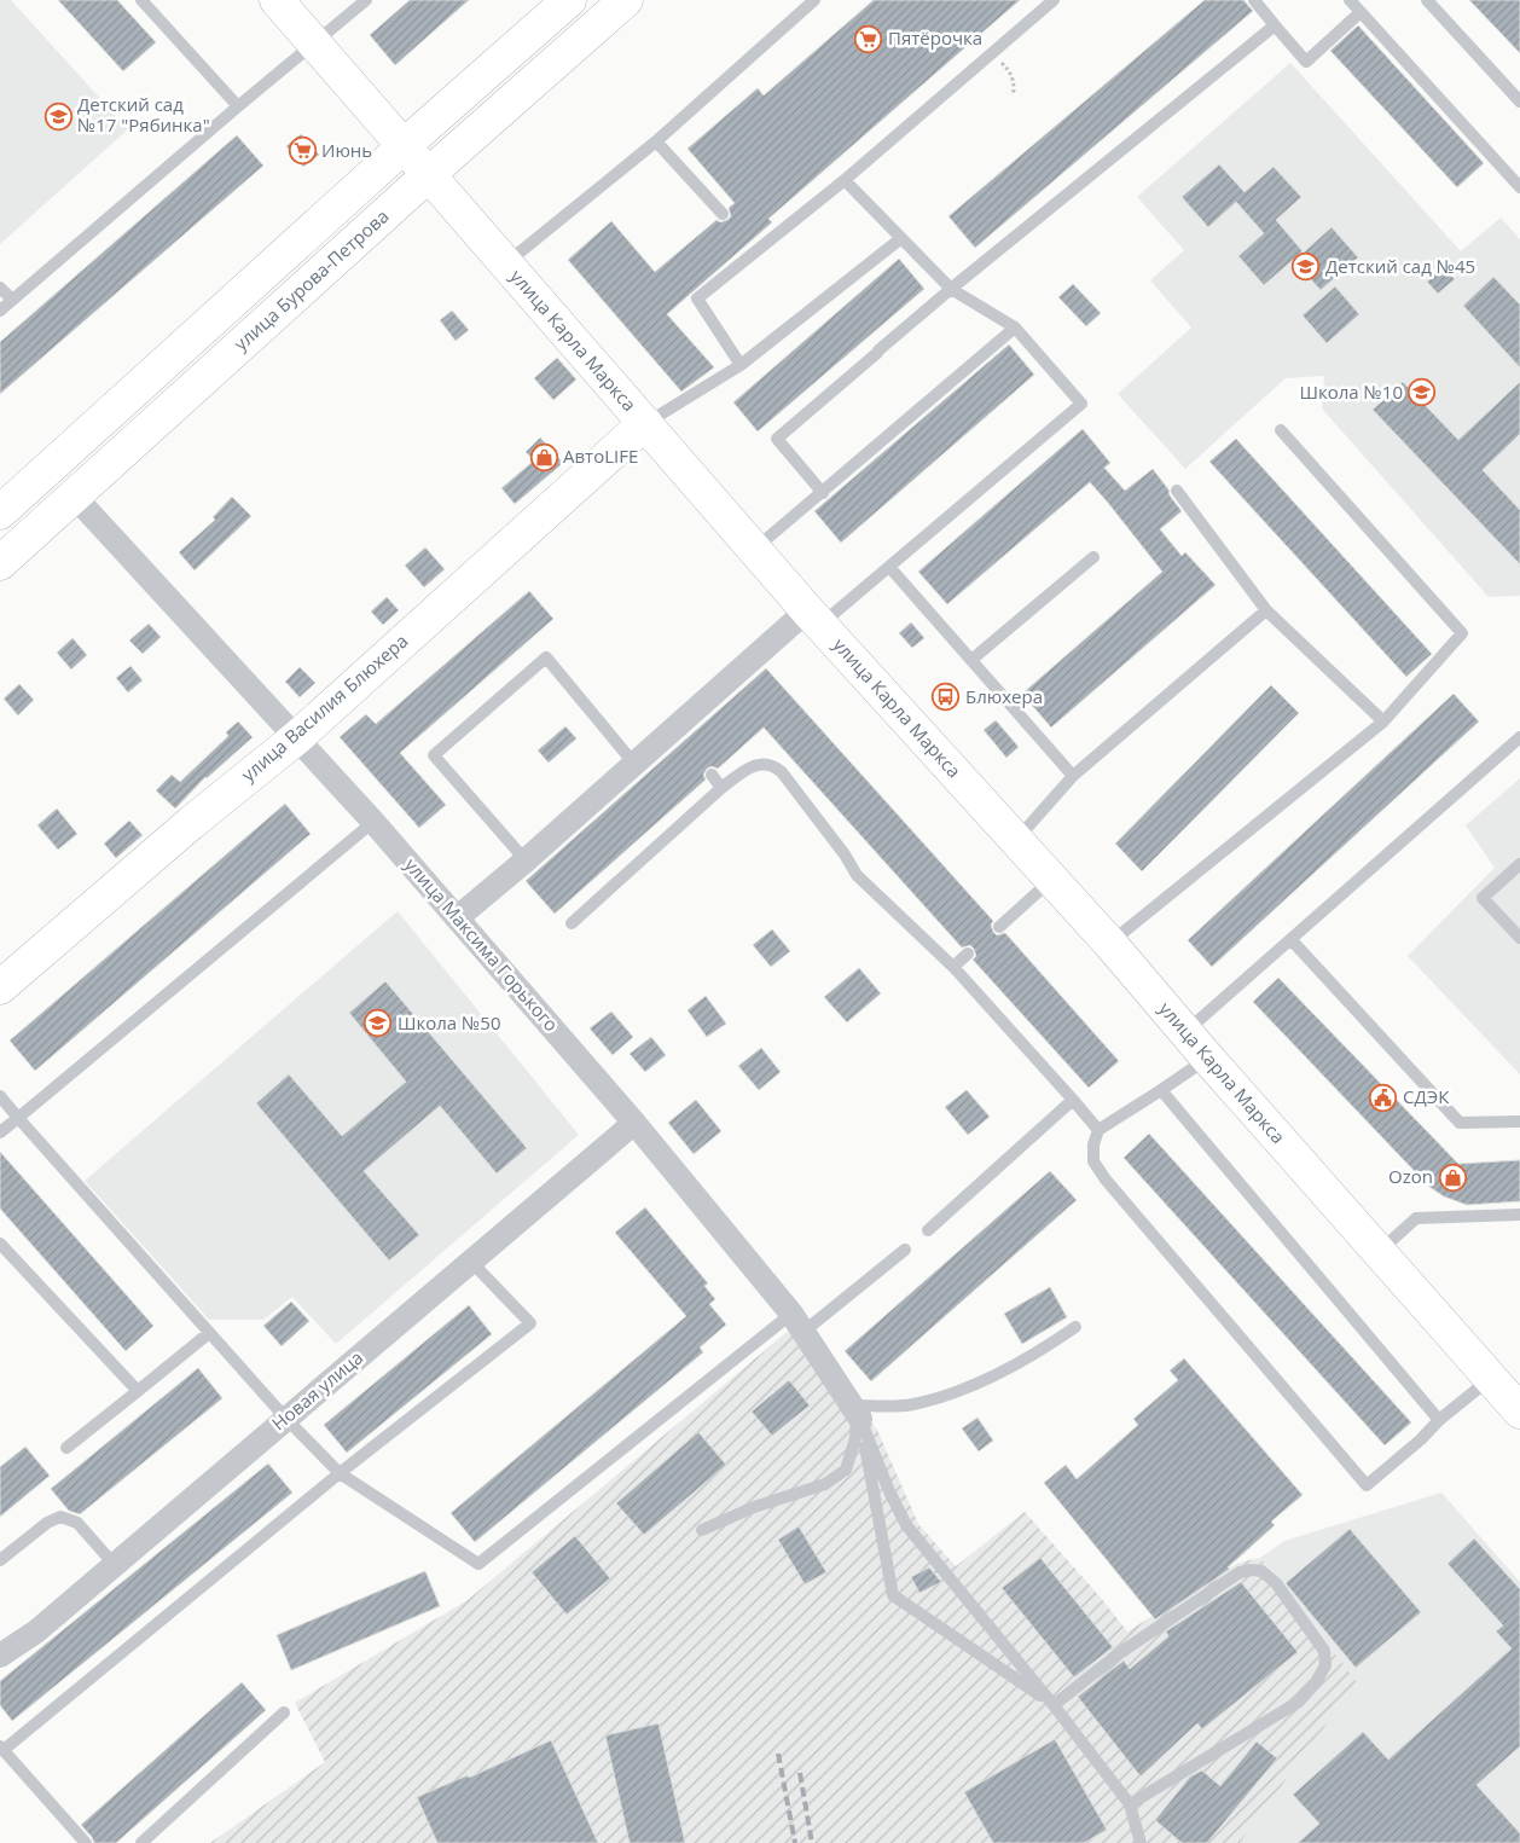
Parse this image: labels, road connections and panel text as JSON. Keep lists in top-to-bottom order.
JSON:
{
  "streets": {
    "main road": ["улица Бурова-Петрова", "улица Карла Маркса", "улица Василия Блюхера"],
    "street": ["улица Максима Горького", "Новая улица"]
  },
  "crossings": [
    ["улица Бурова-Петрова", "улица Карла Маркса"],
    ["улица Бурова-Петрова", "улица Максима Горького"],
    ["улица Карла Маркса", "улица Василия Блюхера"],
    ["улица Василия Блюхера", "улица Максима Горького"],
    ["улица Максима Горького", "Новая улица"]
  ],
  "places": {
    "supermarket": ["Пятёрочка", "Июнь"],
    "school or university": [
      "Детский сад №17 \"Рябинка\"",
      "Детский сад №45",
      "Школа №10",
      "Школа №50"
    ],
    "shop": ["АвтоLIFE", "Ozon"],
    "bus stop": ["Блюхера"],
    "public building": ["СДЭК"]
  }
}
